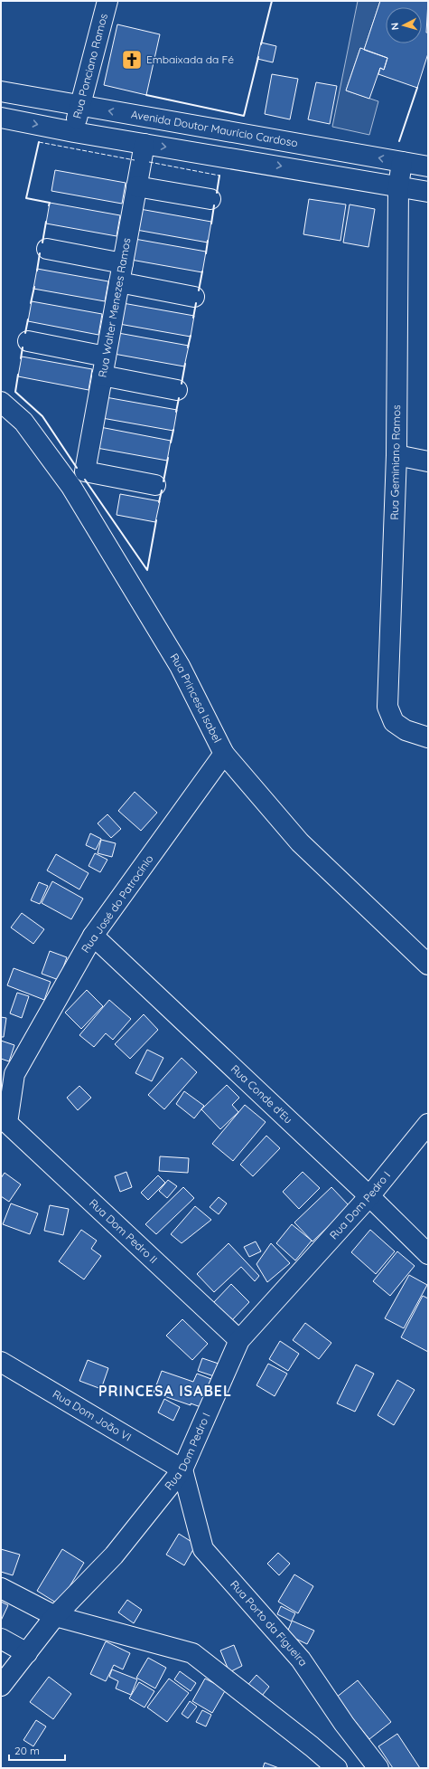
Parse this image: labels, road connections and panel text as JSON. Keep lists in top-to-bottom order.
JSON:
{
  "streets": {
    "street": [
      "Rua Ponciano Ramos",
      "Avenida Doutor Maurício Cardoso",
      "Rua Walter Menezes Ramos",
      "Rua Geminiano Ramos",
      "Rua Princesa Isabel",
      "Rua José do Patrocínio",
      "Rua Conde d'Eu",
      "Rua Dom Pedro I",
      "Rua Dom Pedro II",
      "Rua Dom João VI",
      "Rua Porto da Figueira"
    ]
  },
  "crossings": [
    ["Rua Ponciano Ramos", "Avenida Doutor Maurício Cardoso"],
    ["Avenida Doutor Maurício Cardoso", "Rua Geminiano Ramos"],
    ["Rua Princesa Isabel", "Rua José do Patrocínio"],
    ["Rua José do Patrocínio", "Rua Conde d'Eu"],
    ["Rua José do Patrocínio", "Rua Dom Pedro II"],
    ["Rua Conde d'Eu", "Rua Dom Pedro I"],
    ["Rua Dom Pedro I", "Rua Dom Pedro II"],
    ["Rua Dom Pedro I", "Rua Dom João VI"],
    ["Rua Dom Pedro I", "Rua Porto da Figueira"],
    ["Rua Dom João VI", "Rua Porto da Figueira"]
  ],
  "districts": ["PRINCESA ISABEL"],
  "places": {
    "church": ["Embaixada da Fé"]
  },
  "scale_bar": "20 m",
  "north": "left"
}
